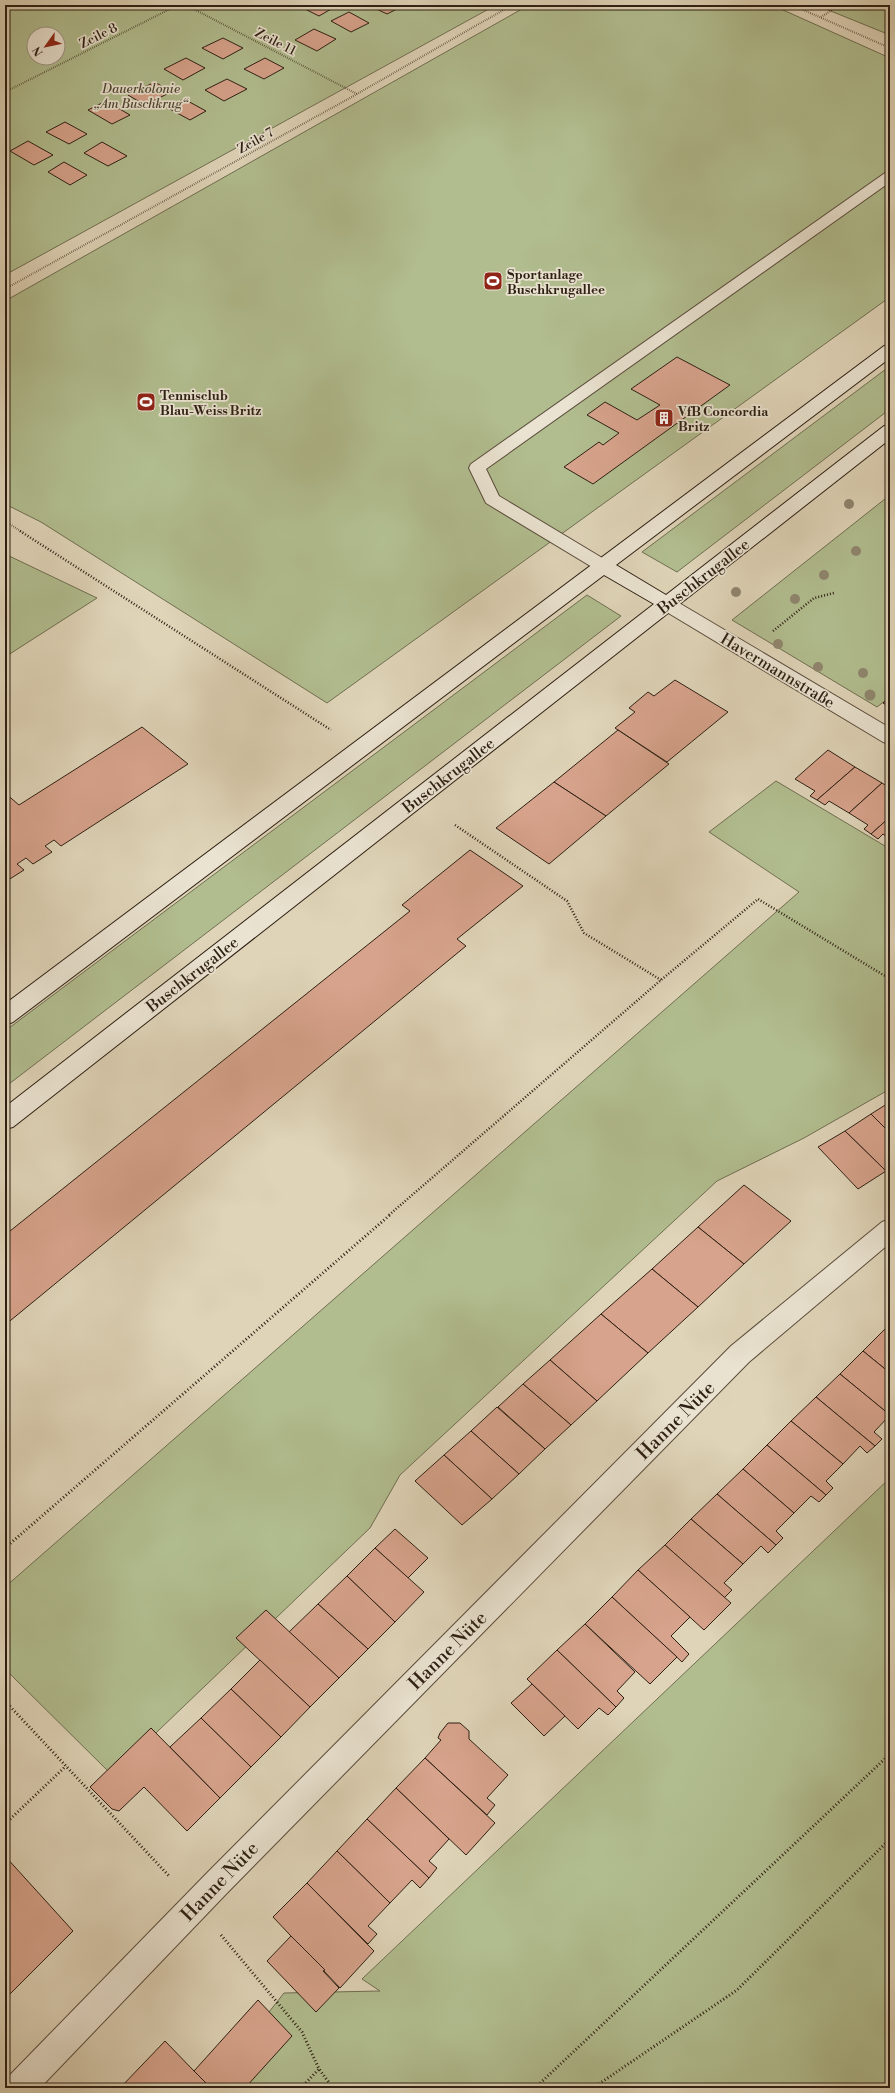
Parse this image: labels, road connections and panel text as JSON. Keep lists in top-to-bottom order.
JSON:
{
  "streets": {
    "main road": ["Buschkrugallee", "Havermannstraße", "Hanne Nüte"],
    "path": ["Zeile 8", "Zeile 11", "Zeile 7"]
  },
  "crossings": [
    ["Zeile 11", "Zeile 7"],
    ["Buschkrugallee", "Havermannstraße"]
  ],
  "parks": ["Dauerkolonie „Am Buschkrug“"],
  "places": {
    "sports": ["Sportanlage Buschkrugallee", "Tennisclub Blau-Weiss Britz"],
    "building": ["VfB Concordia Britz"]
  },
  "north": "bottom left"
}
